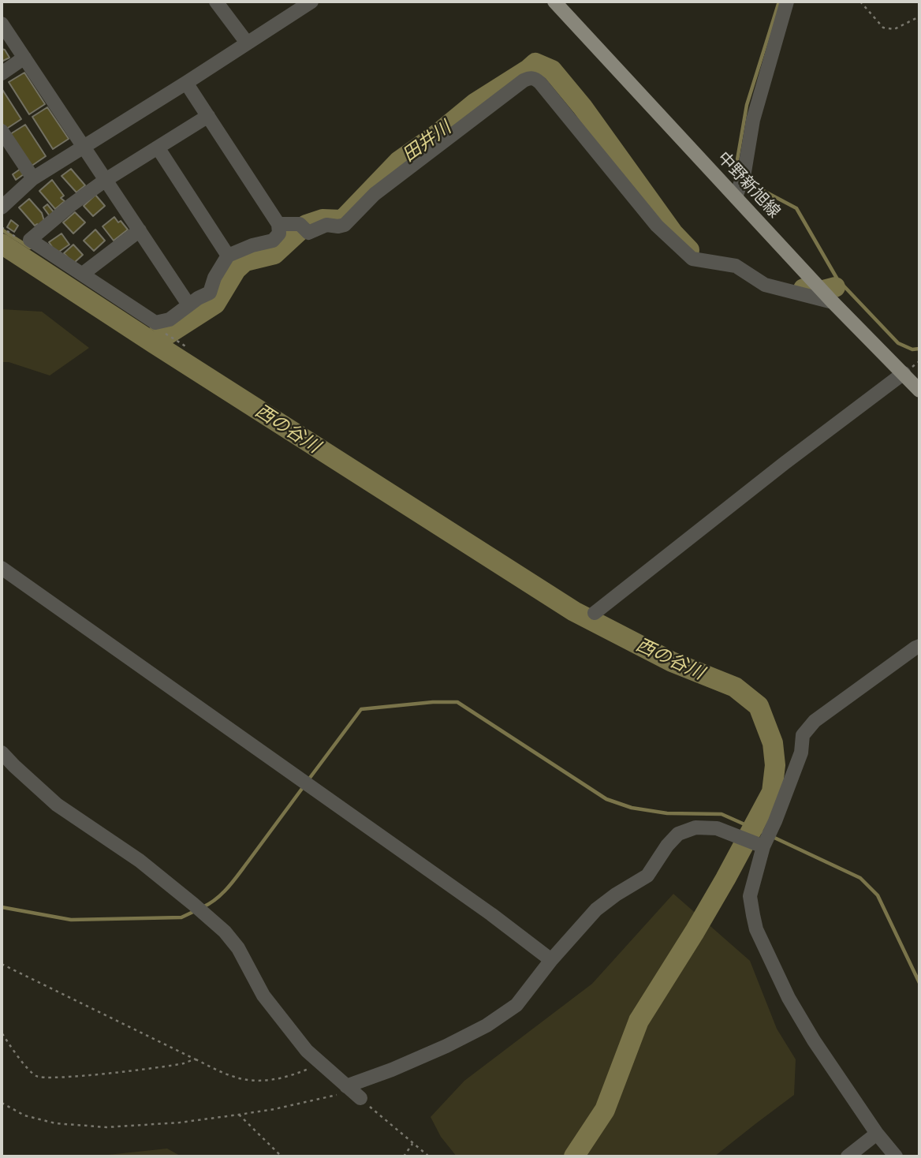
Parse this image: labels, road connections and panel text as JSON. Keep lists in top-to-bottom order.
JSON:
{
  "streets": {
    "main road": ["中野新旭線"]
  },
  "water": ["田井川", "西の谷川"]
}
